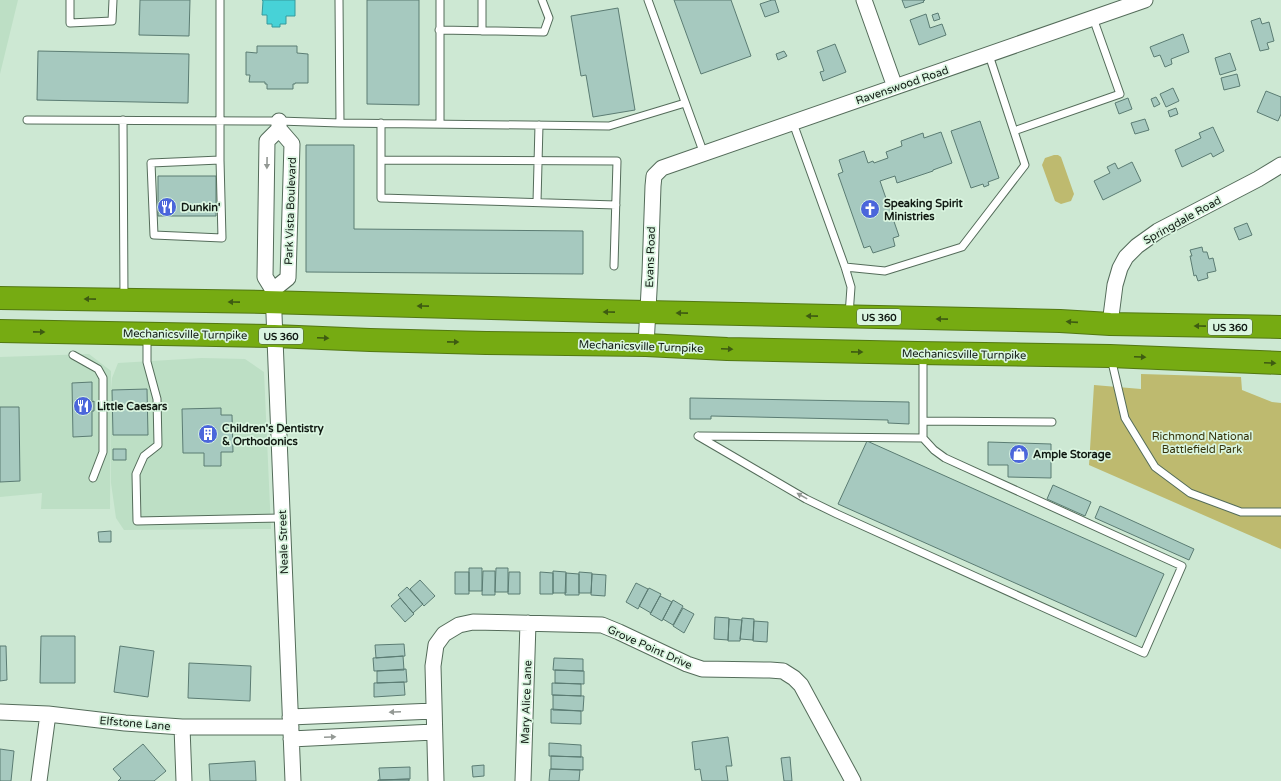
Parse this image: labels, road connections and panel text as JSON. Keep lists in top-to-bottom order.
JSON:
{
  "streets": {
    "highway": ["US 360", "Mechanicsville Turnpike"],
    "street": [
      "Ravenswood Road",
      "Park Vista Boulevard",
      "Springdale Road",
      "Evans Road",
      "Neale Street",
      "Grove Point Drive",
      "Mary Alice Lane",
      "Elfstone Lane"
    ]
  },
  "crossings": [
    ["Ravenswood Road", "Evans Road"],
    ["Park Vista Boulevard", "US 360"],
    ["Park Vista Boulevard", "Neale Street"],
    ["Springdale Road", "US 360"],
    ["Evans Road", "US 360"],
    ["Evans Road", "Mechanicsville Turnpike"],
    ["US 360", "Neale Street"],
    ["Mechanicsville Turnpike", "Neale Street"],
    ["Neale Street", "Elfstone Lane"],
    ["Grove Point Drive", "Mary Alice Lane"]
  ],
  "parks": ["Richmond National Battlefield Park"],
  "places": {
    "restaurant": ["Dunkin'", "Little Caesars"],
    "church": ["Speaking Spirit Ministries"],
    "building": ["Children's Dentistry & Orthodonics"],
    "shop": ["Ample Storage"]
  }
}
